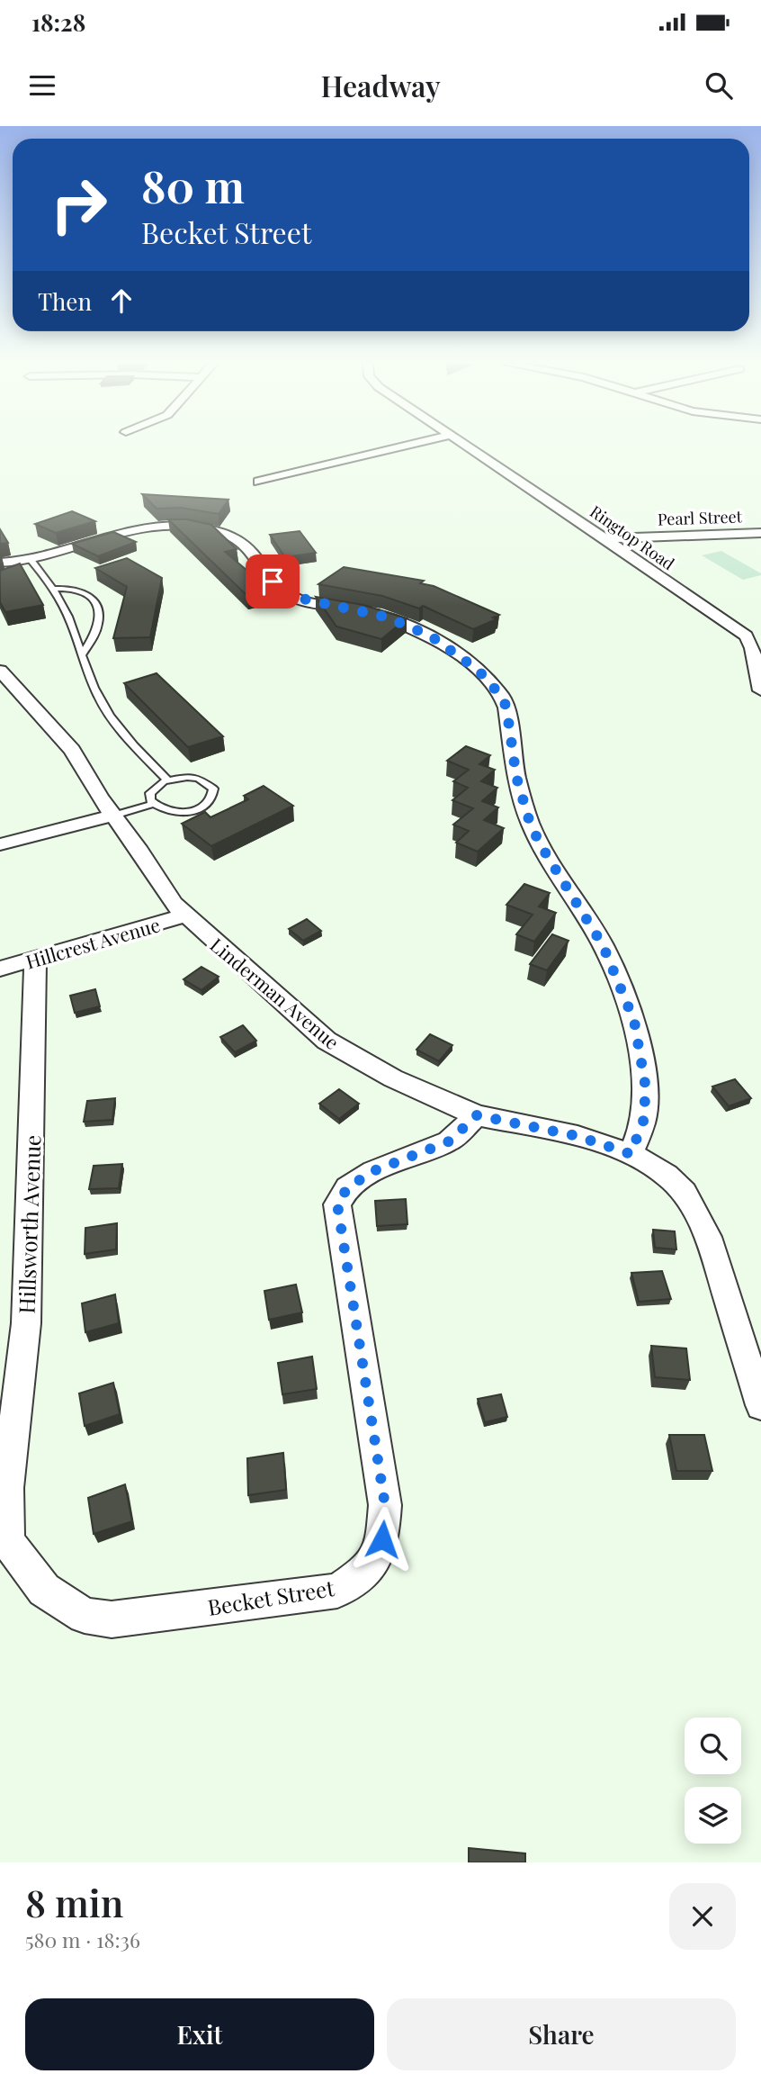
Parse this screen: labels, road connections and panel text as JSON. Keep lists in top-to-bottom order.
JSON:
{
  "streets": {
    "street": [
      "Pearl Street",
      "Ringtop Road",
      "Hillcrest Avenue",
      "Linderman Avenue",
      "Hillsworth Avenue",
      "Becket Street"
    ]
  },
  "crossings": [
    ["Pearl Street", "Ringtop Road"],
    ["Hillcrest Avenue", "Linderman Avenue"],
    ["Hillcrest Avenue", "Hillsworth Avenue"],
    ["Linderman Avenue", "Becket Street"],
    ["Hillsworth Avenue", "Becket Street"]
  ],
  "page": {
    "status": "18:28",
    "header": "Headway",
    "turn": ["80 m", "Becket Street"],
    "then": "Then",
    "heading": ["8 min", "580 m · 18:36"],
    "buttons": ["Exit", "Share"]
  }
}
